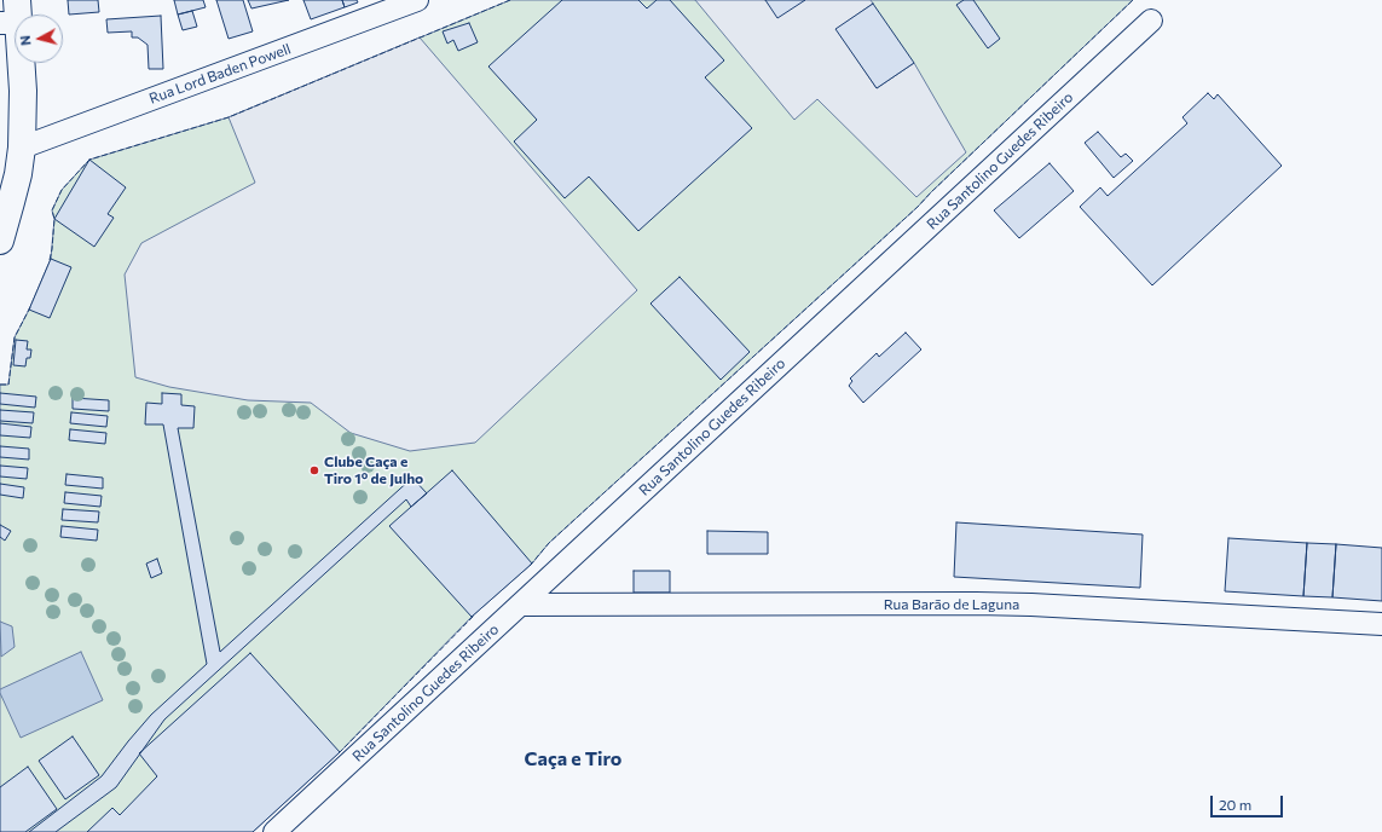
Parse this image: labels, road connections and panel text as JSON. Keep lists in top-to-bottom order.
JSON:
{
  "streets": {
    "street": ["Rua Lord Baden Powell", "Rua Santolino Guedes Ribeiro", "Rua Barão de Laguna"]
  },
  "crossings": [
    ["Rua Santolino Guedes Ribeiro", "Rua Barão de Laguna"]
  ],
  "districts": ["Caça e Tiro"],
  "places": ["Clube Caça e Tiro 1º de Julho"],
  "scale_bar": "20 m",
  "north": "left"
}
